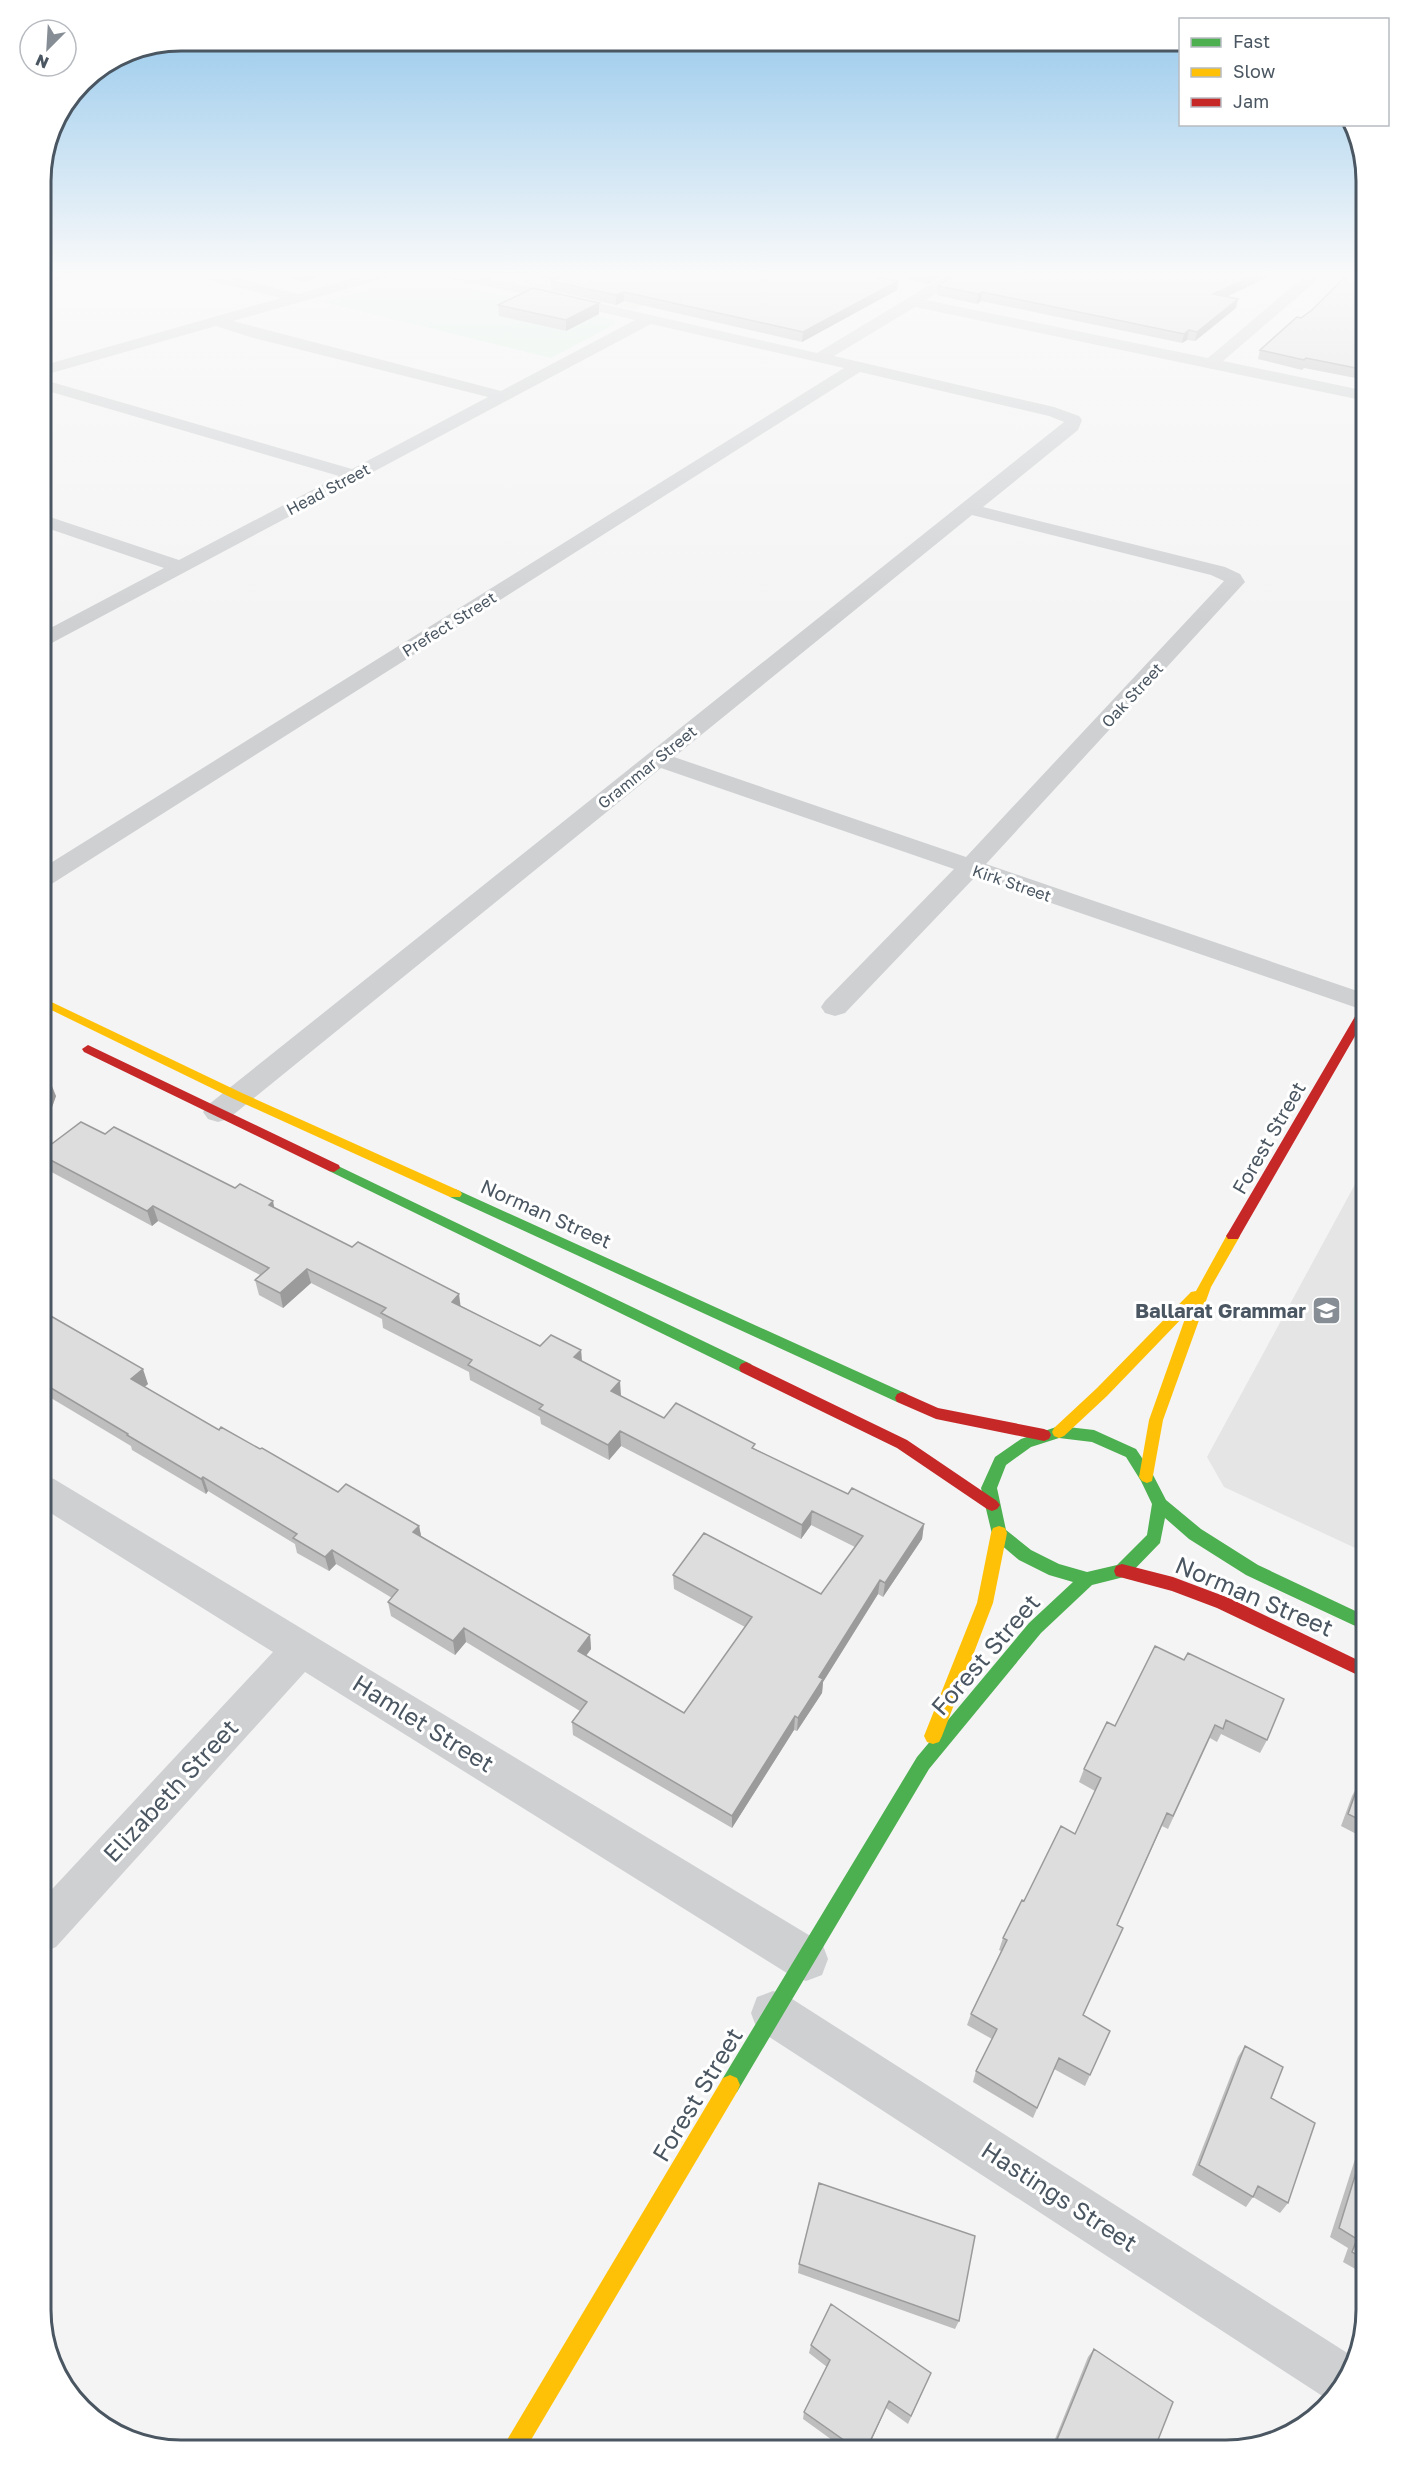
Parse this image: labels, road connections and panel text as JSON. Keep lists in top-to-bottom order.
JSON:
{
  "streets": {
    "main road": ["Forest Street", "Norman Street"],
    "street": [
      "Head Street",
      "Prefect Street",
      "Oak Street",
      "Grammar Street",
      "Kirk Street",
      "Hamlet Street",
      "Elizabeth Street",
      "Hastings Street"
    ]
  },
  "crossings": [
    ["Oak Street", "Grammar Street"],
    ["Oak Street", "Kirk Street"],
    ["Grammar Street", "Kirk Street"],
    ["Grammar Street", "Norman Street"],
    ["Forest Street", "Norman Street"],
    ["Forest Street", "Hamlet Street"],
    ["Forest Street", "Hastings Street"],
    ["Hamlet Street", "Elizabeth Street"]
  ],
  "places": {
    "school or university": ["Ballarat Grammar"]
  },
  "legend": ["Fast", "Slow", "Jam"],
  "north": "bottom left"
}
